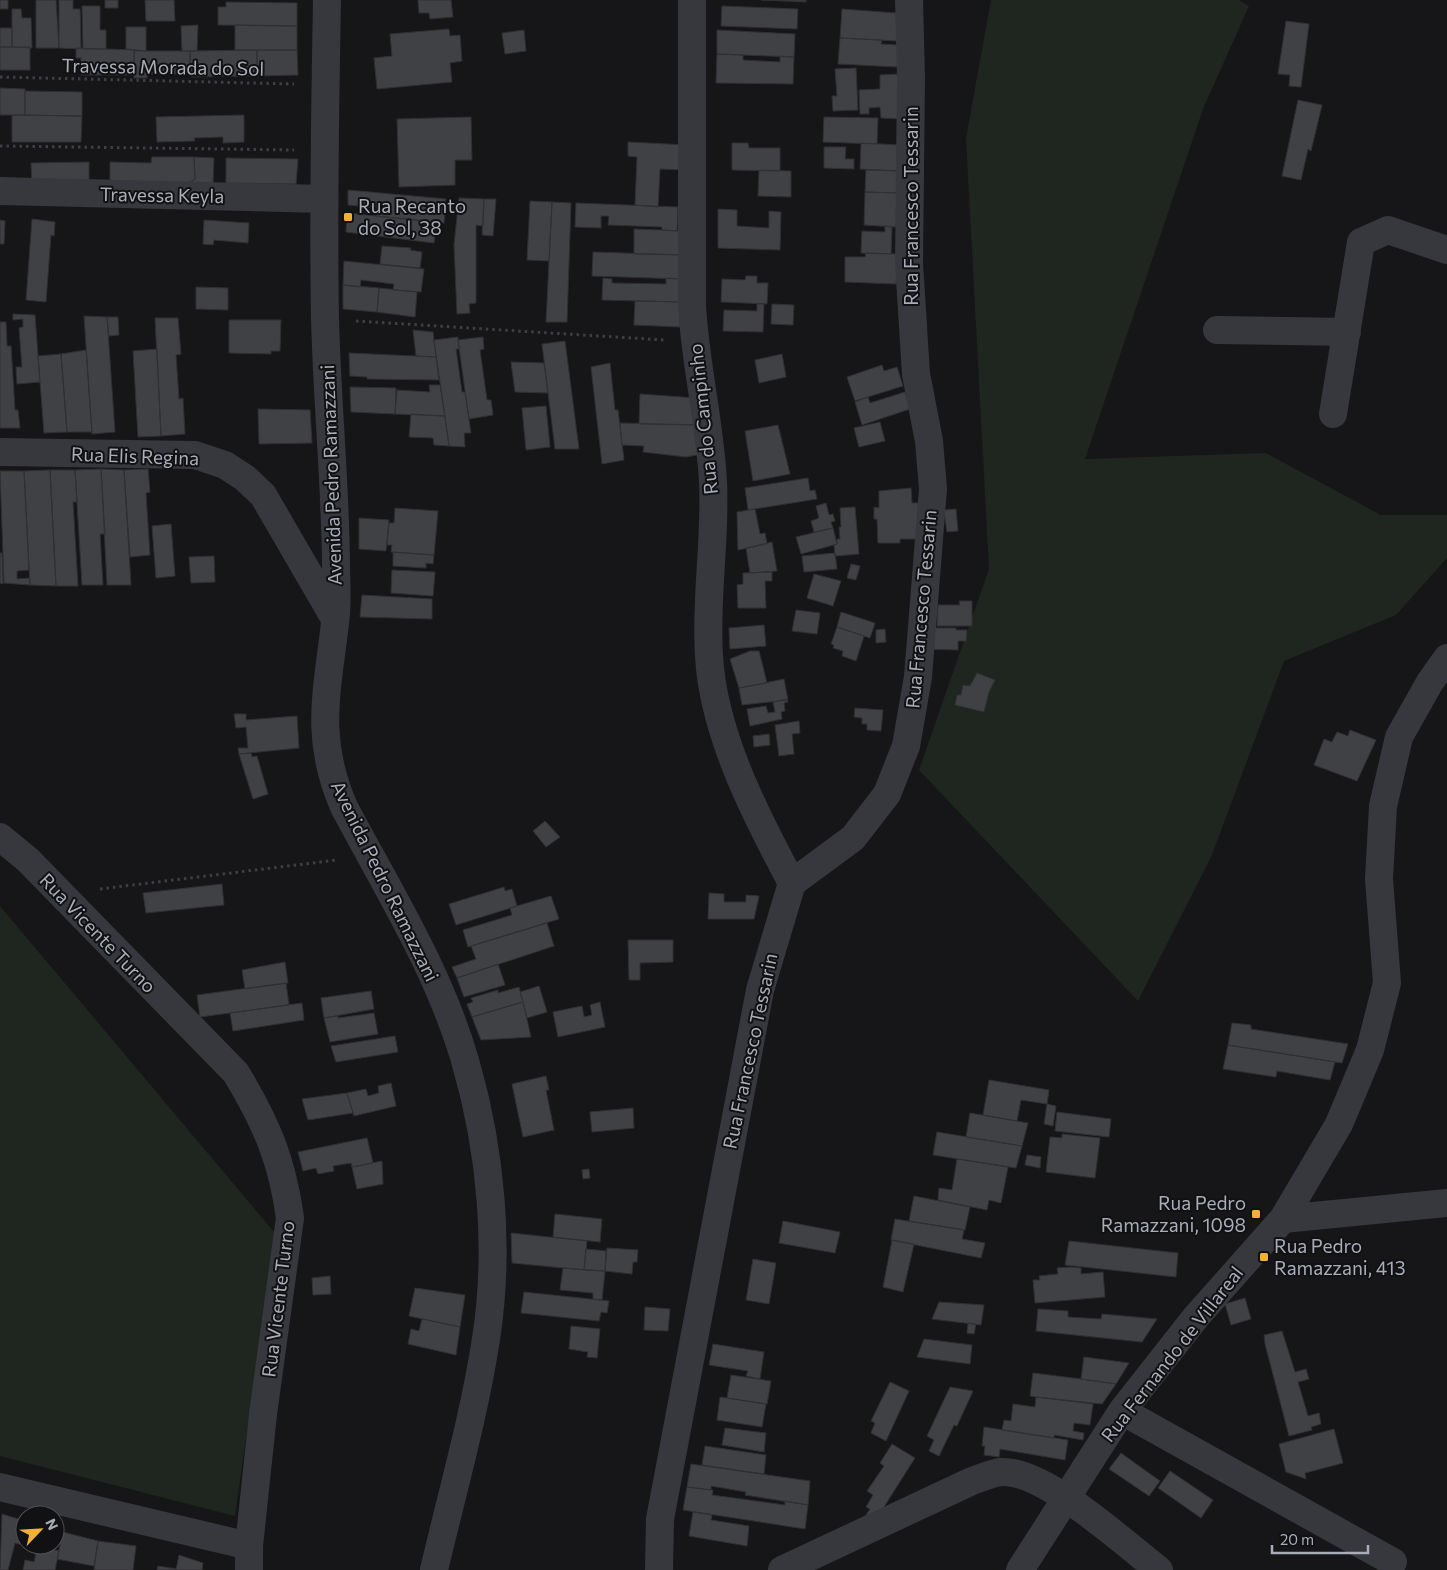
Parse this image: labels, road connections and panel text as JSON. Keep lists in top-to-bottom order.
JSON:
{
  "streets": {
    "street": [
      "Travessa Keyla",
      "Rua Francesco Tessarin",
      "Rua do Campinho",
      "Rua Elis Regina",
      "Avenida Pedro Ramazzani",
      "Rua Vicente Turno",
      "Rua Fernando de Villareal"
    ],
    "path": ["Travessa Morada do Sol"]
  },
  "crossings": [
    ["Travessa Morada do Sol", "Avenida Pedro Ramazzani"],
    ["Travessa Keyla", "Avenida Pedro Ramazzani"],
    ["Rua Francesco Tessarin", "Rua do Campinho"],
    ["Rua Elis Regina", "Avenida Pedro Ramazzani"]
  ],
  "places": {
    "transit": ["Rua Recanto do Sol, 38", "Rua Pedro Ramazzani, 1098", "Rua Pedro Ramazzani, 413"]
  },
  "scale_bar": "20 m",
  "north": "top right"
}
